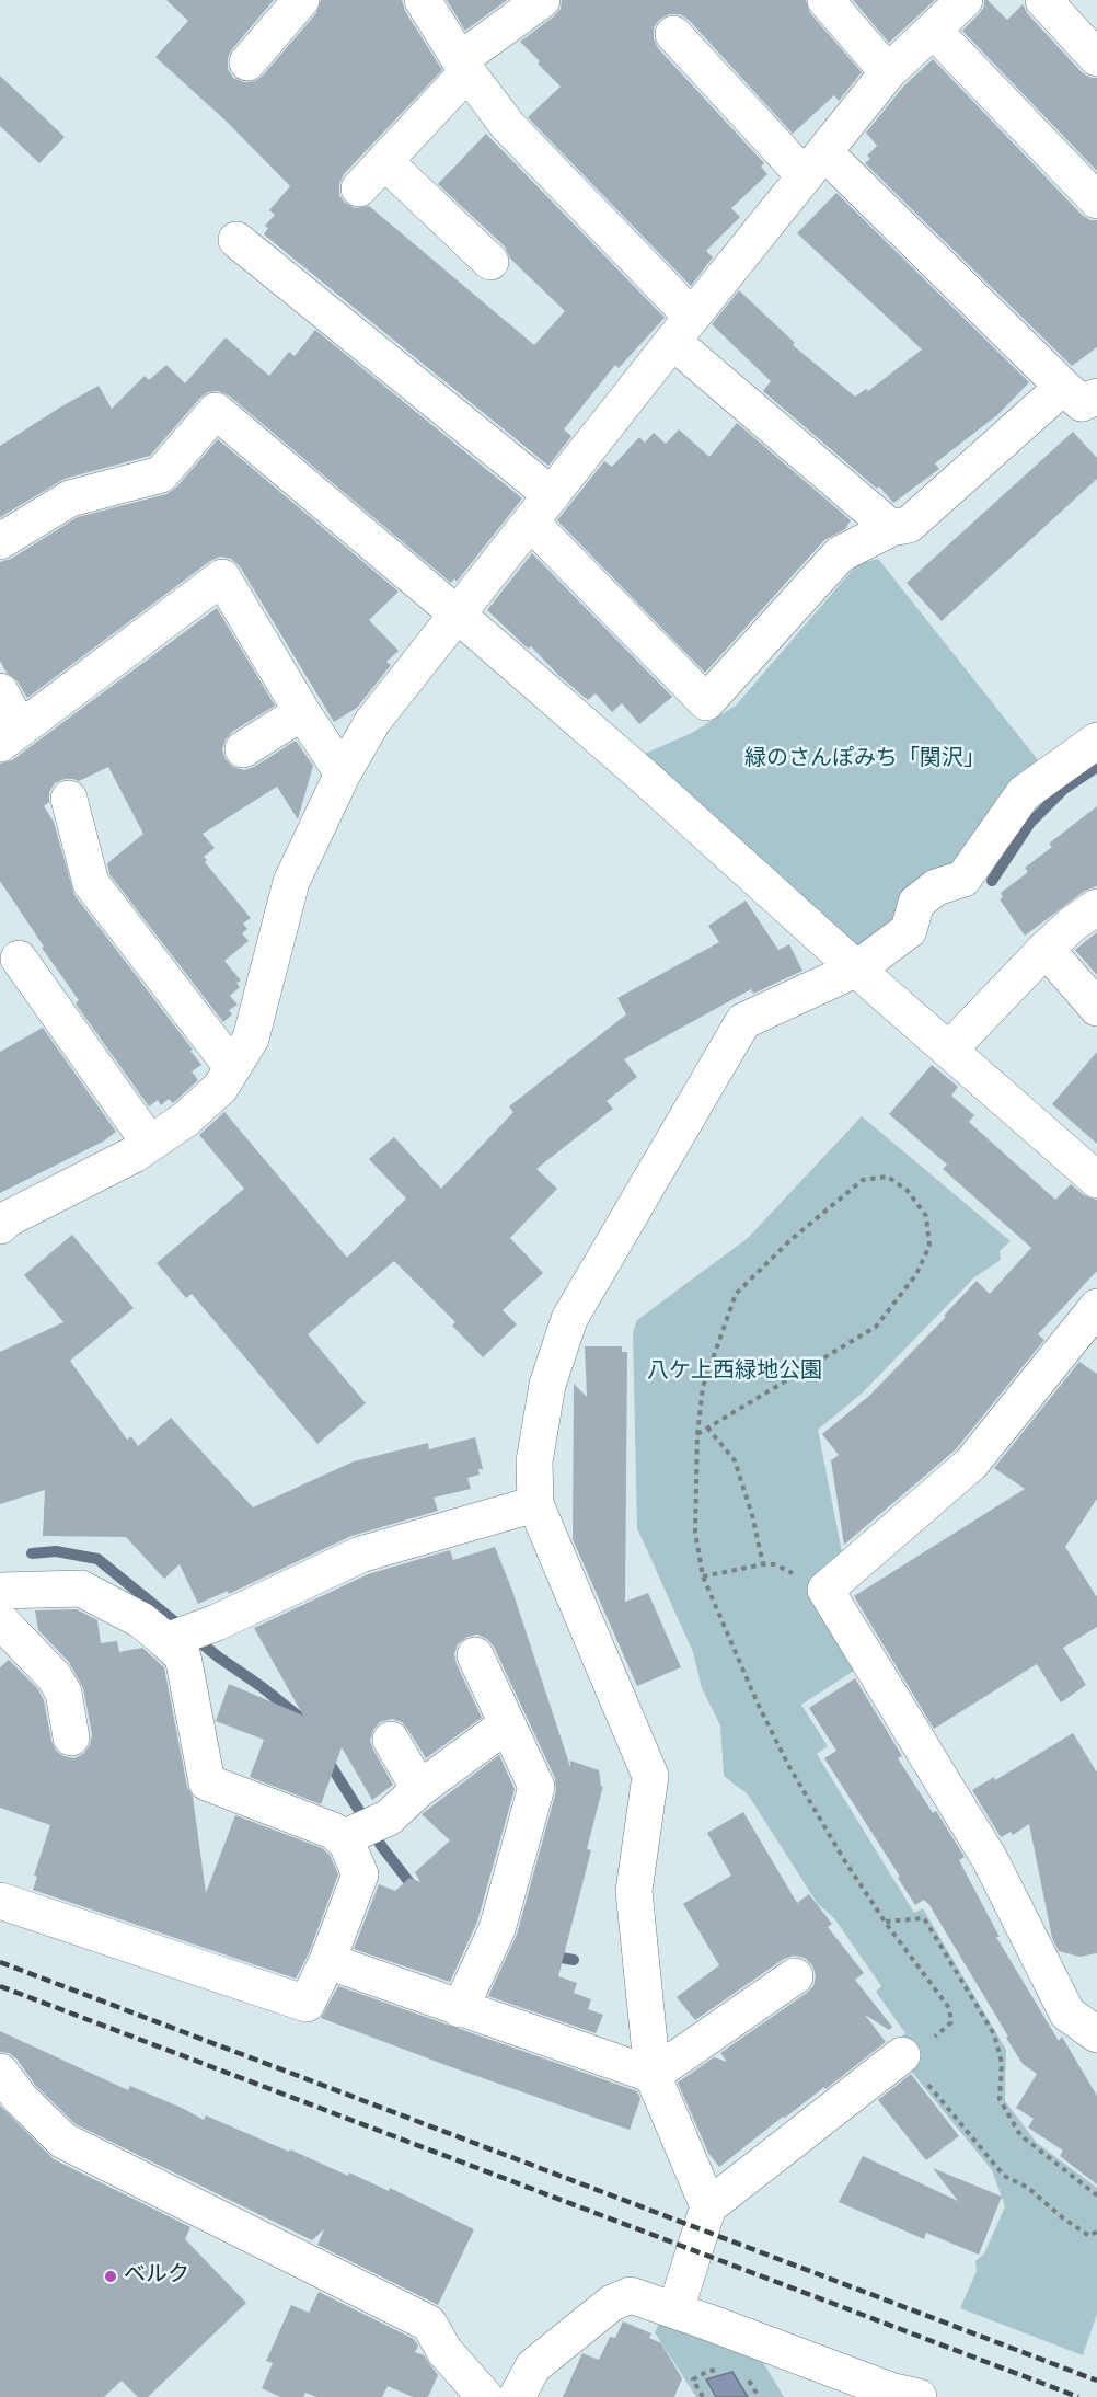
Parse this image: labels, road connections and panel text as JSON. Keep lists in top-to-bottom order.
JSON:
{
  "parks": ["緑のさんぽみち「関沢」", "八ケ上西緑地公園"],
  "places": ["ベルク"]
}
